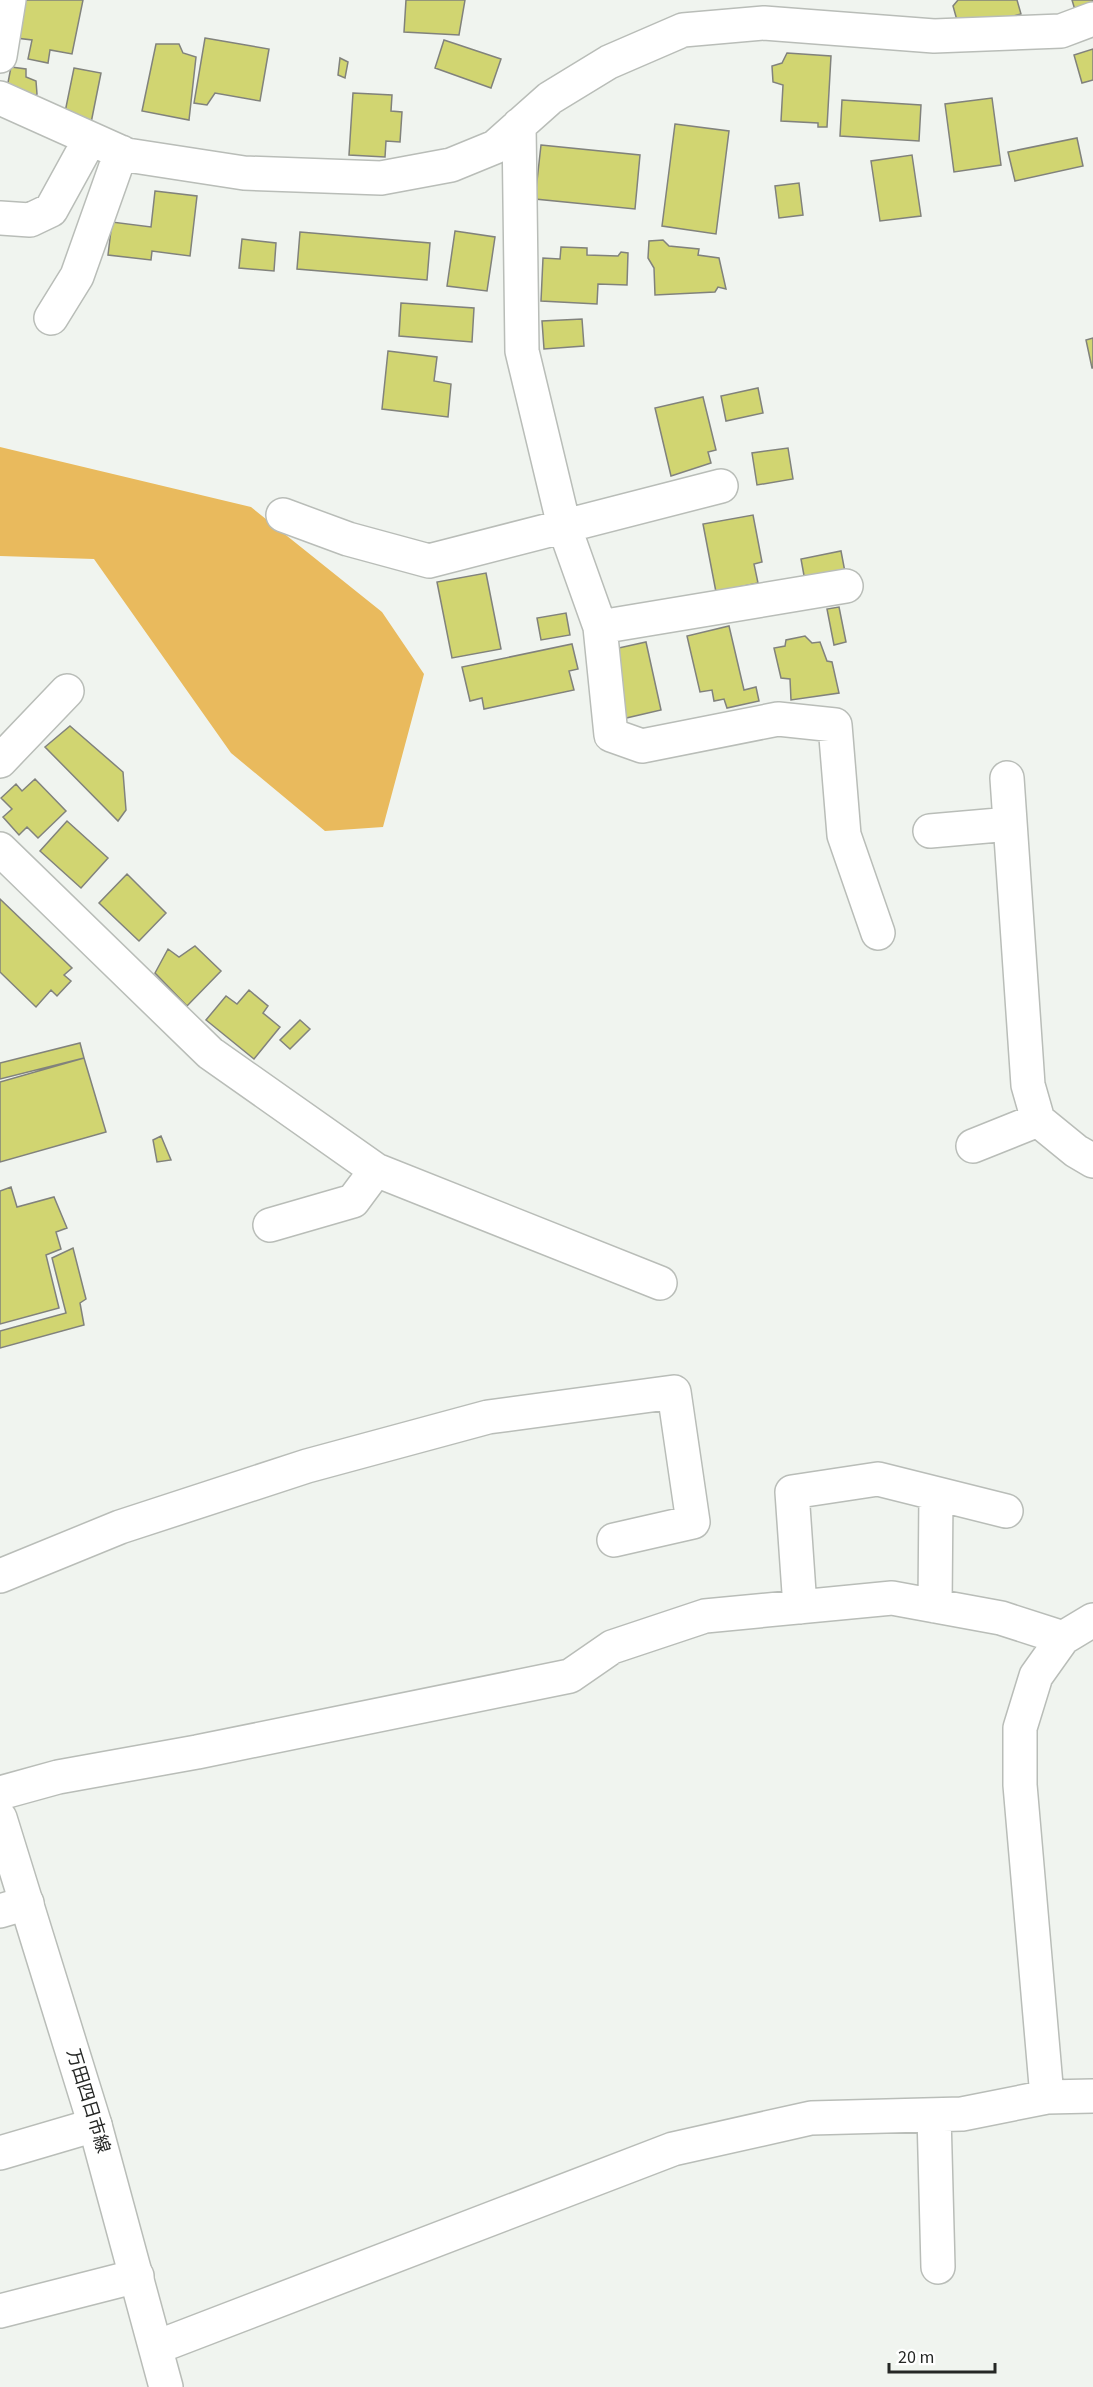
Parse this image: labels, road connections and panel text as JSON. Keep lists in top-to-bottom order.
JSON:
{
  "streets": {
    "street": ["万田四日市線"]
  },
  "scale_bar": "20 m"
}
